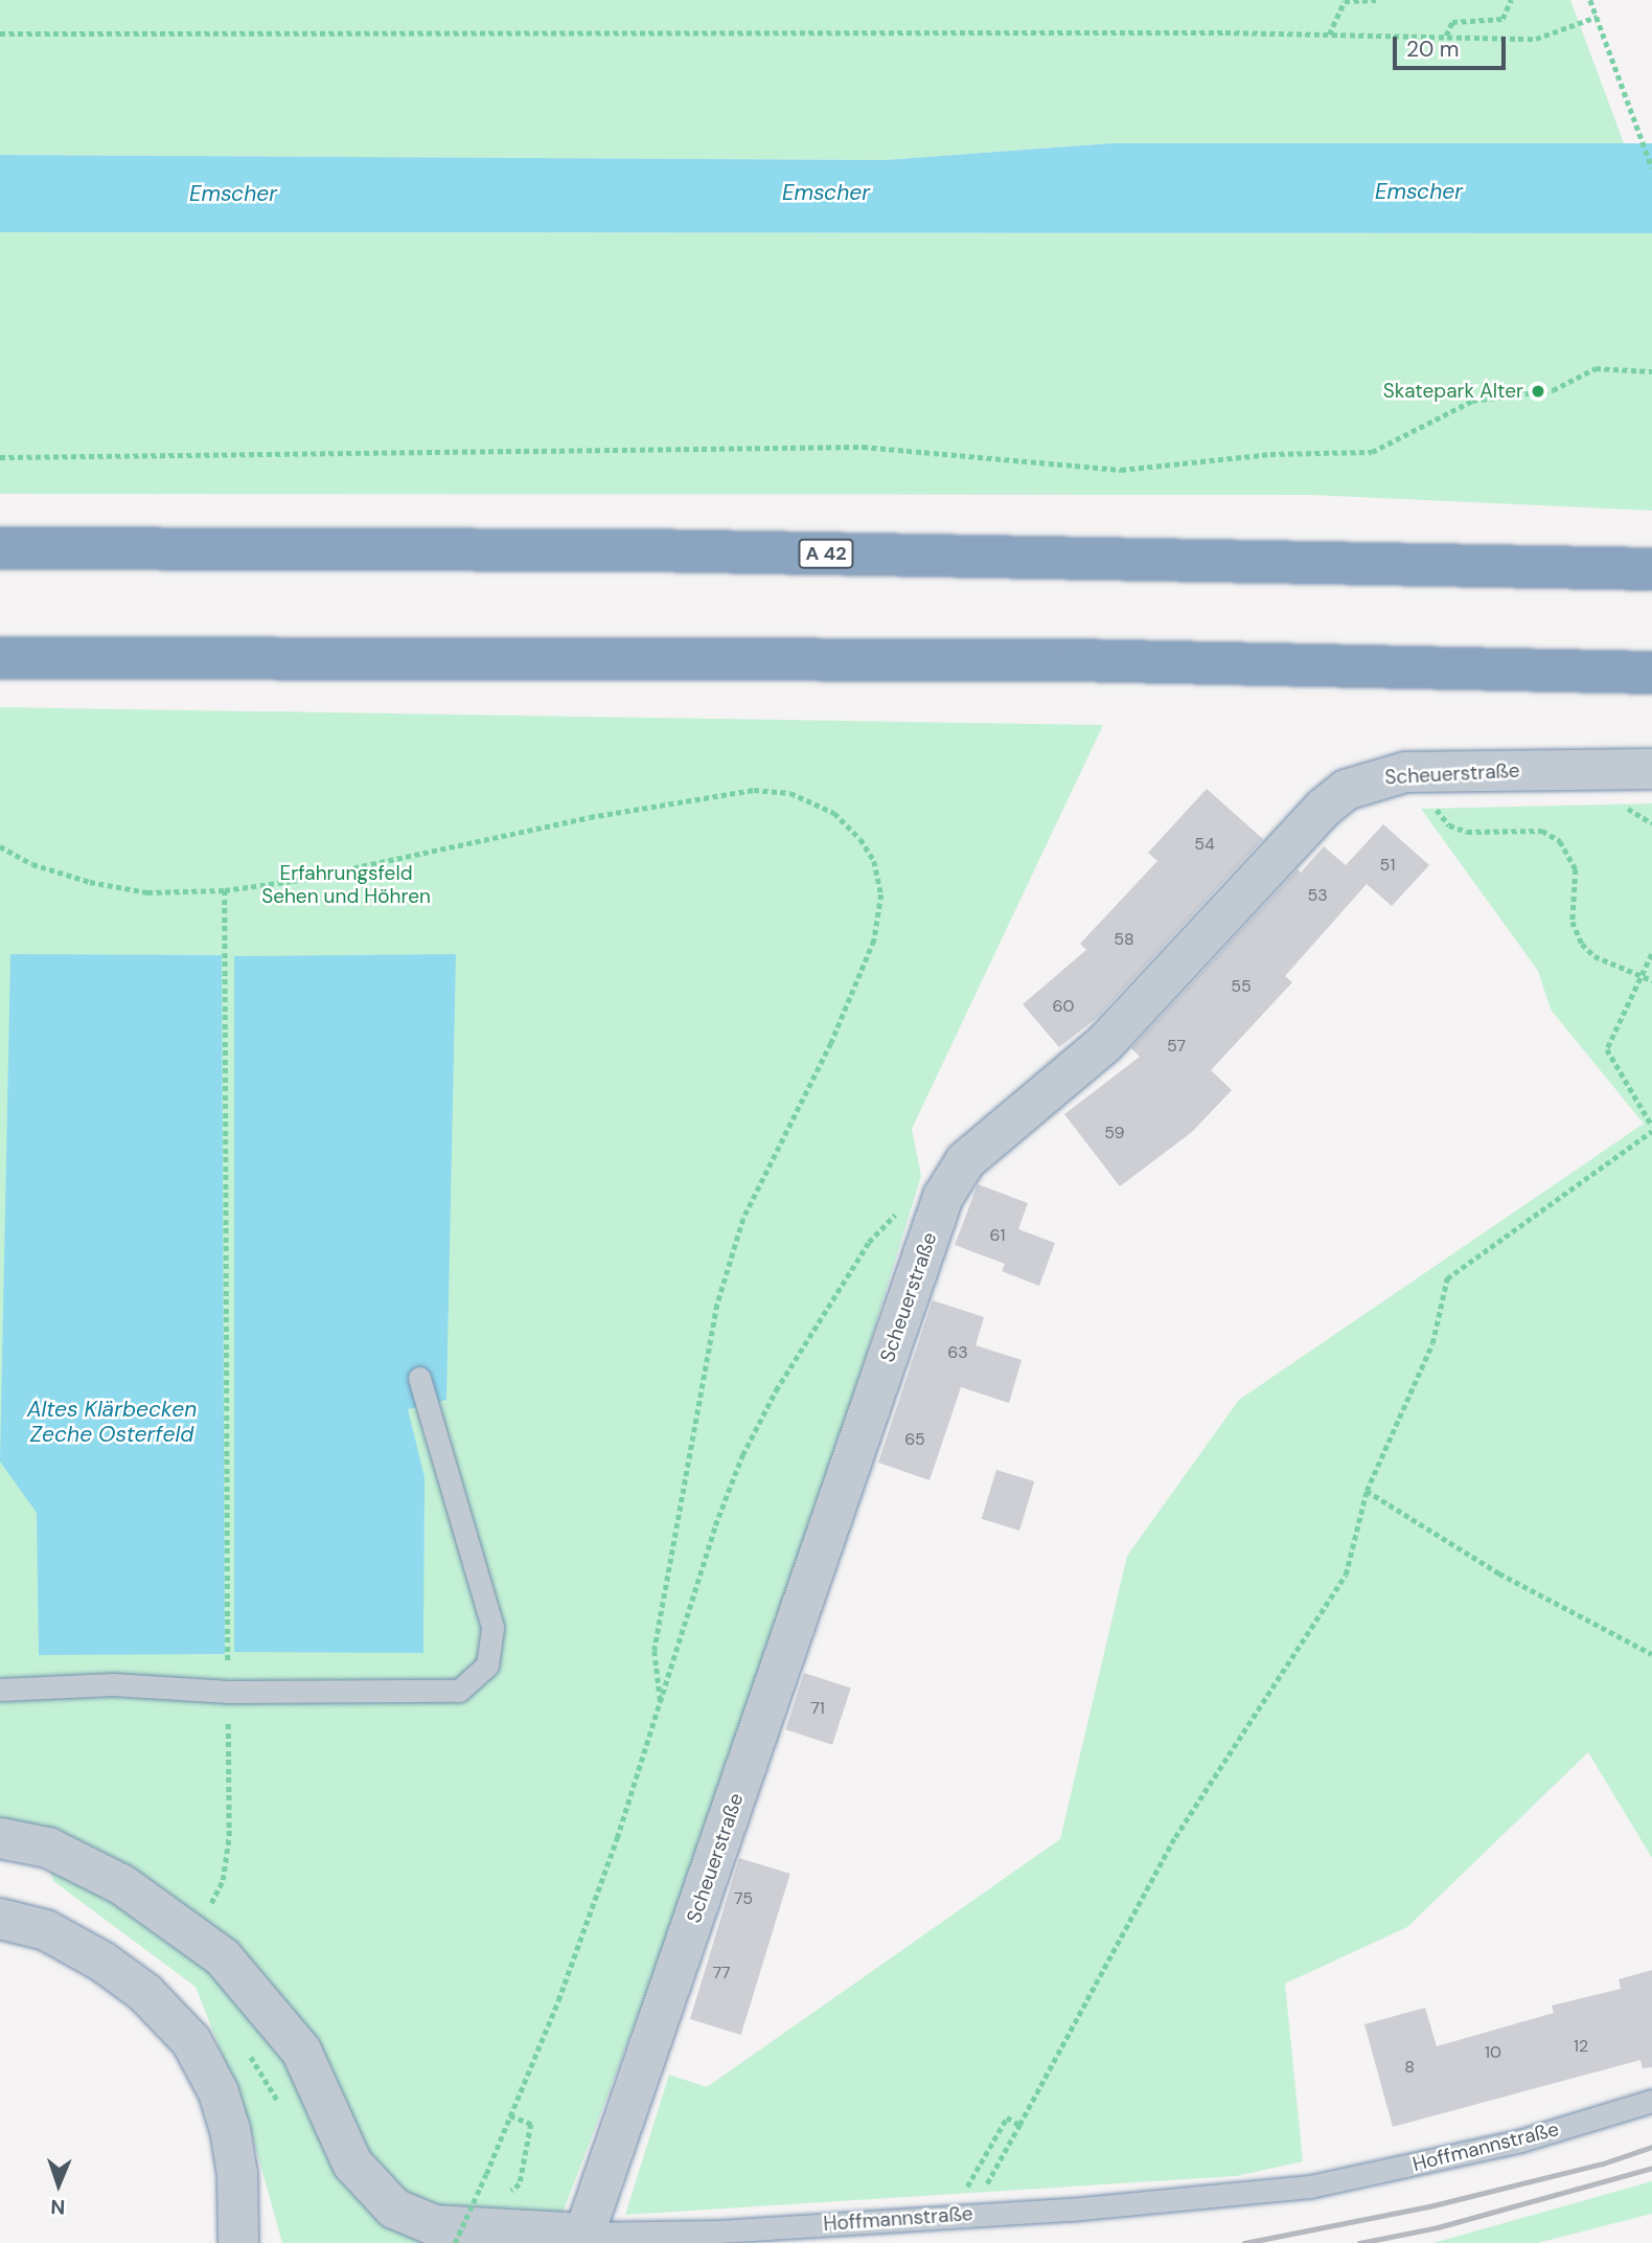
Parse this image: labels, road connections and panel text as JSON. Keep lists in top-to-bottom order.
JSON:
{
  "streets": {
    "highway": ["A 42"],
    "street": ["Scheuerstraße", "Hoffmannstraße"]
  },
  "crossings": [
    ["Scheuerstraße", "Hoffmannstraße"]
  ],
  "water": ["Emscher", "Altes Klärbecken Zeche Osterfeld"],
  "parks": ["Erfahrungsfeld Sehen und Höhren"],
  "places": ["Skatepark Alter"],
  "house_numbers": [
    "54",
    "51",
    "53",
    "58",
    "55",
    "60",
    "57",
    "59",
    "61",
    "63",
    "65",
    "71",
    "75",
    "77",
    "12",
    "10",
    "8"
  ],
  "scale_bar": "20 m",
  "north": "bottom"
}
